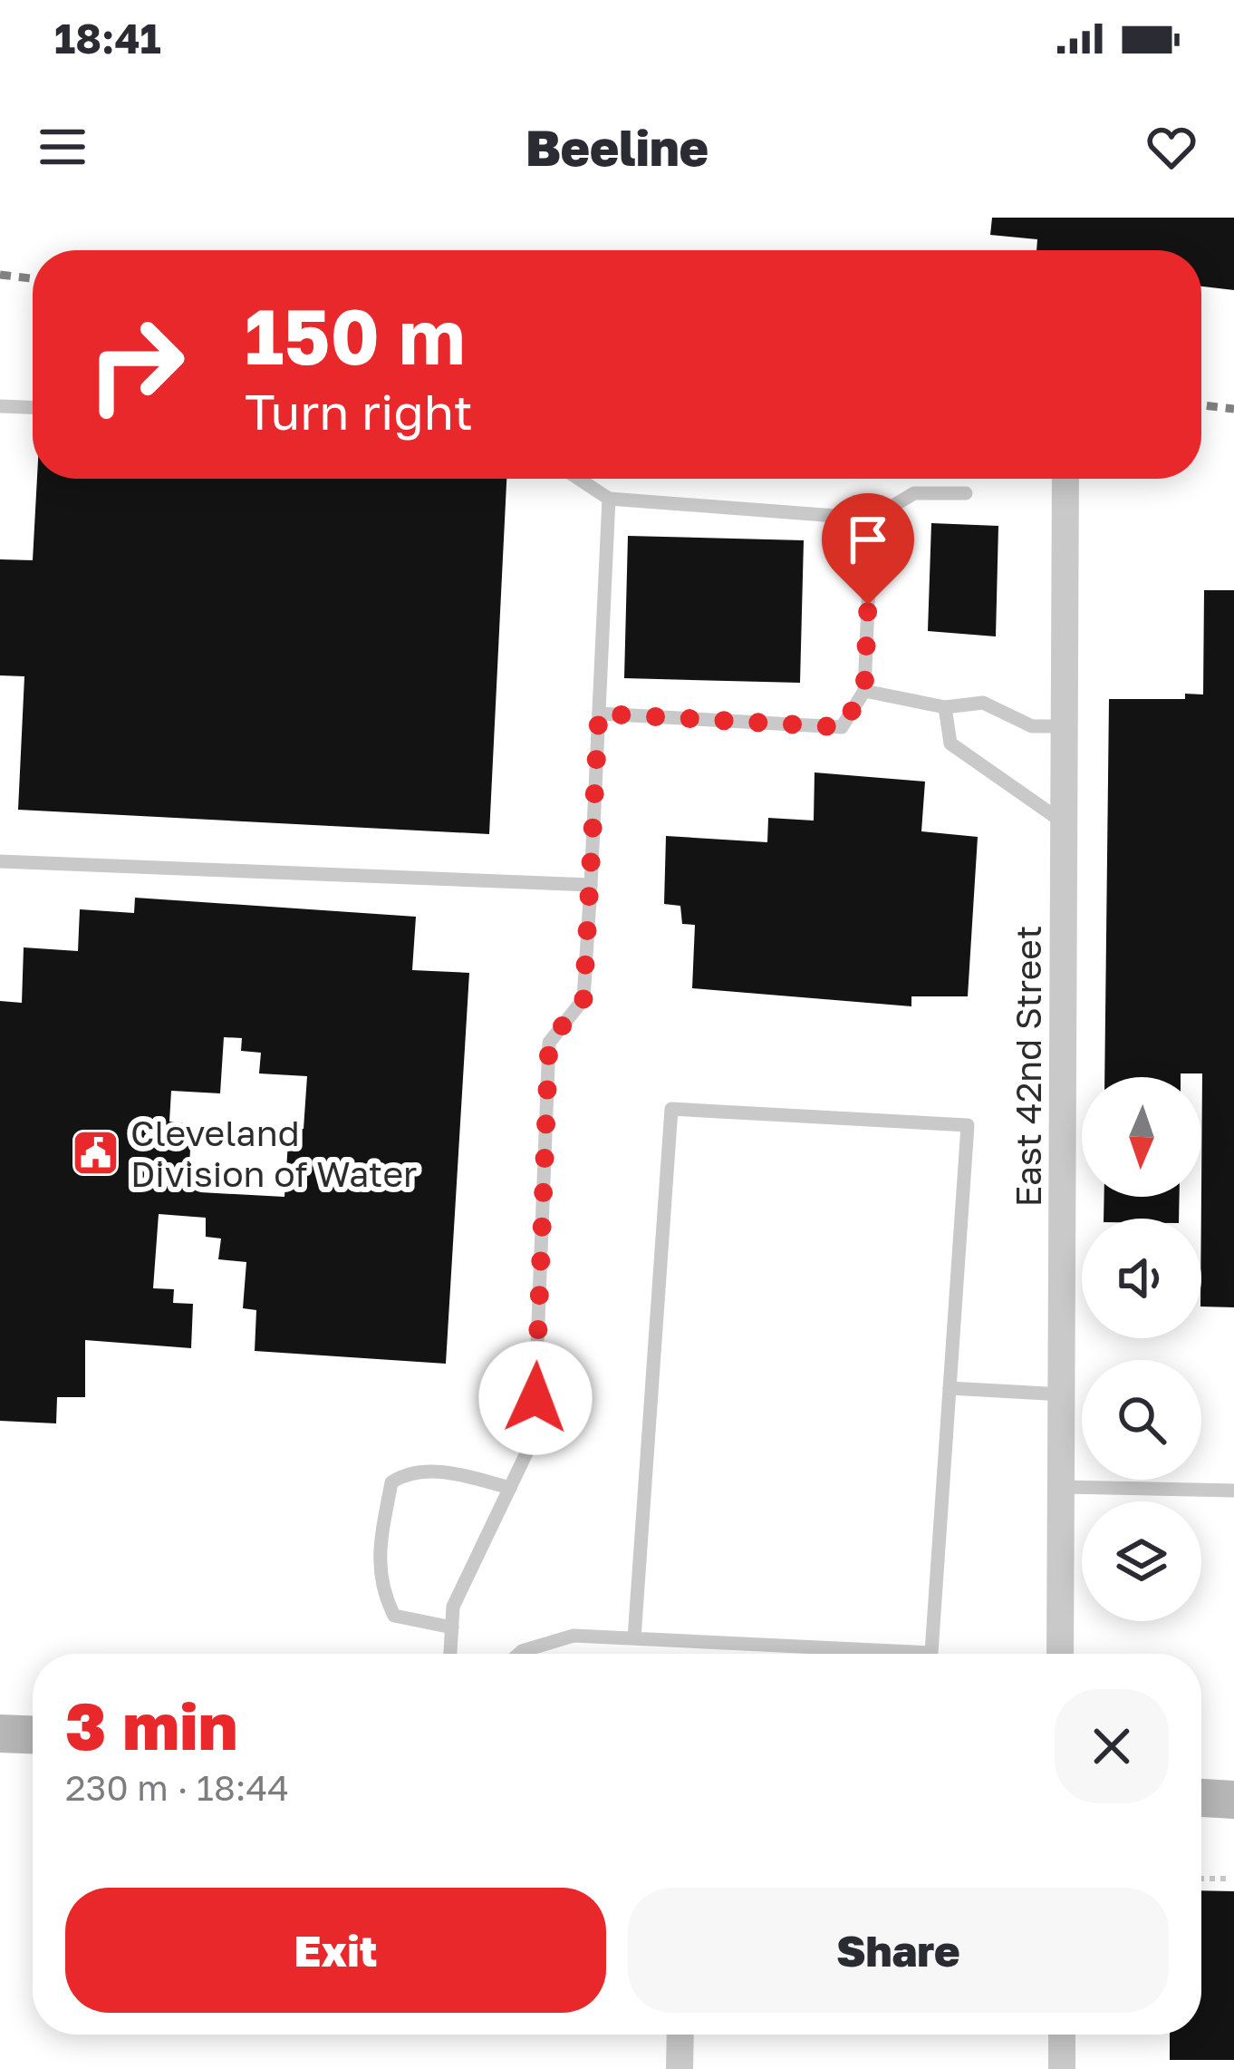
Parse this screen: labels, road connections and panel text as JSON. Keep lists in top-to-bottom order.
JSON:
{
  "streets": {
    "street": ["East 42nd Street"]
  },
  "places": {
    "public building": ["Cleveland Division of Water"]
  },
  "north": "bottom",
  "page": {
    "status": "18:41",
    "header": "Beeline",
    "turn": ["150 m", "Turn right"],
    "heading": ["3 min", "230 m · 18:44"],
    "buttons": ["Exit", "Share"]
  }
}
